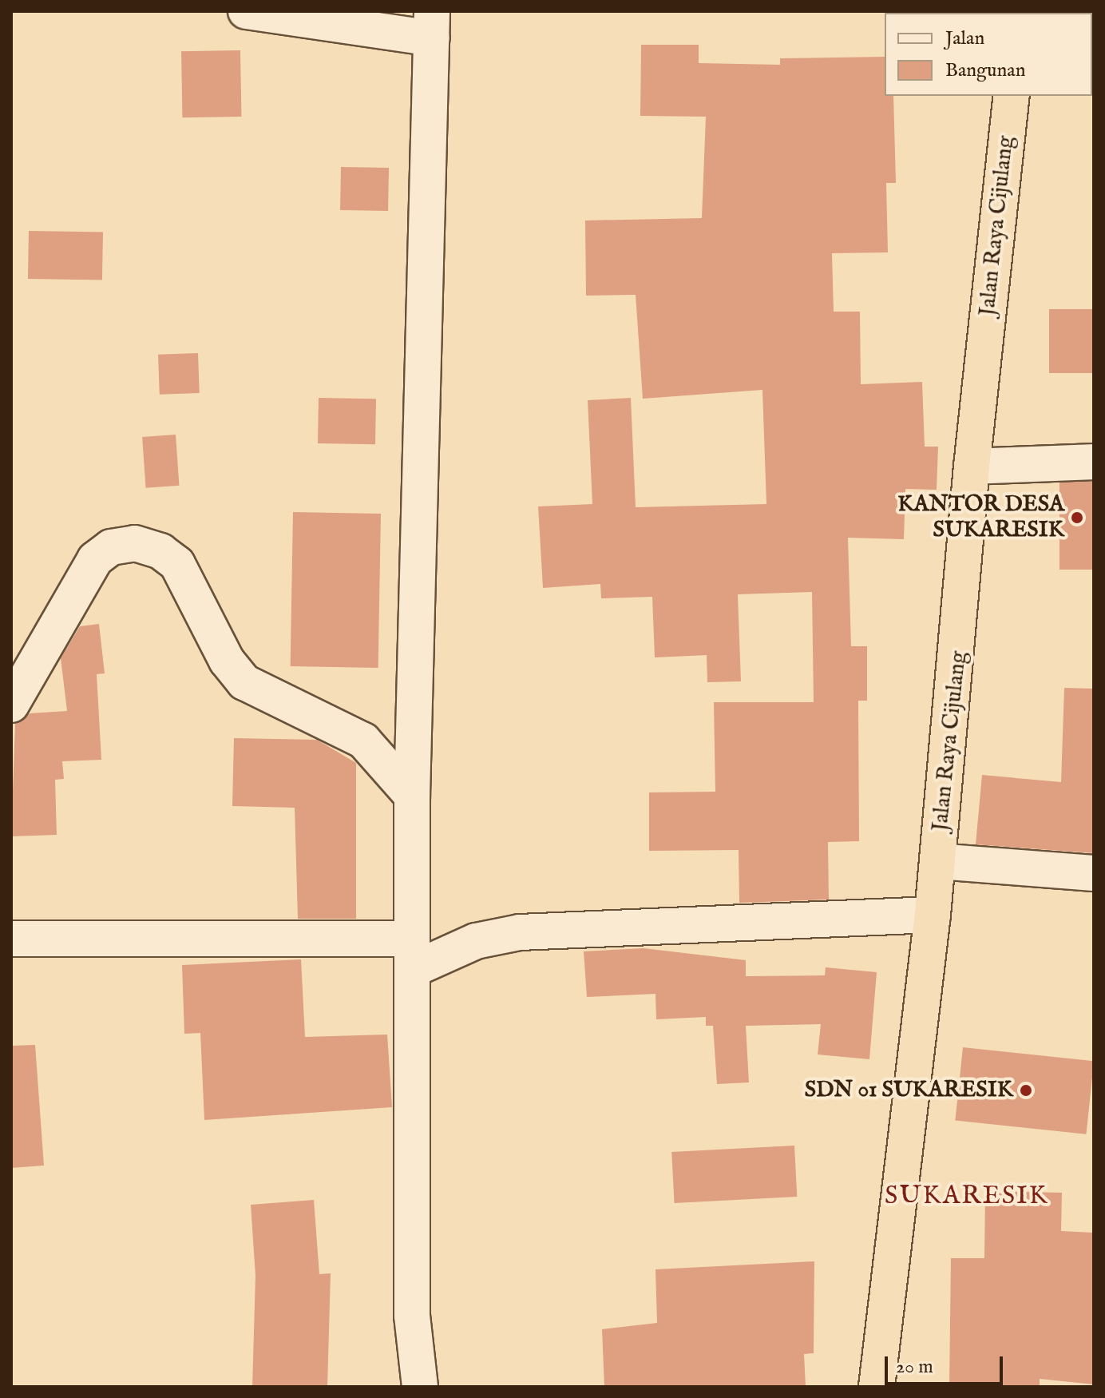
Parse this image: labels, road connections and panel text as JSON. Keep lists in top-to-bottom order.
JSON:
{
  "streets": {
    "highway": ["Jalan Raya Cijulang"]
  },
  "districts": ["SUKARESIK"],
  "places": ["KANTOR DESA SUKARESIK", "SDN 01 SUKARESIK"],
  "legend": ["Jalan", "Bangunan"],
  "scale_bar": "20 m"
}
